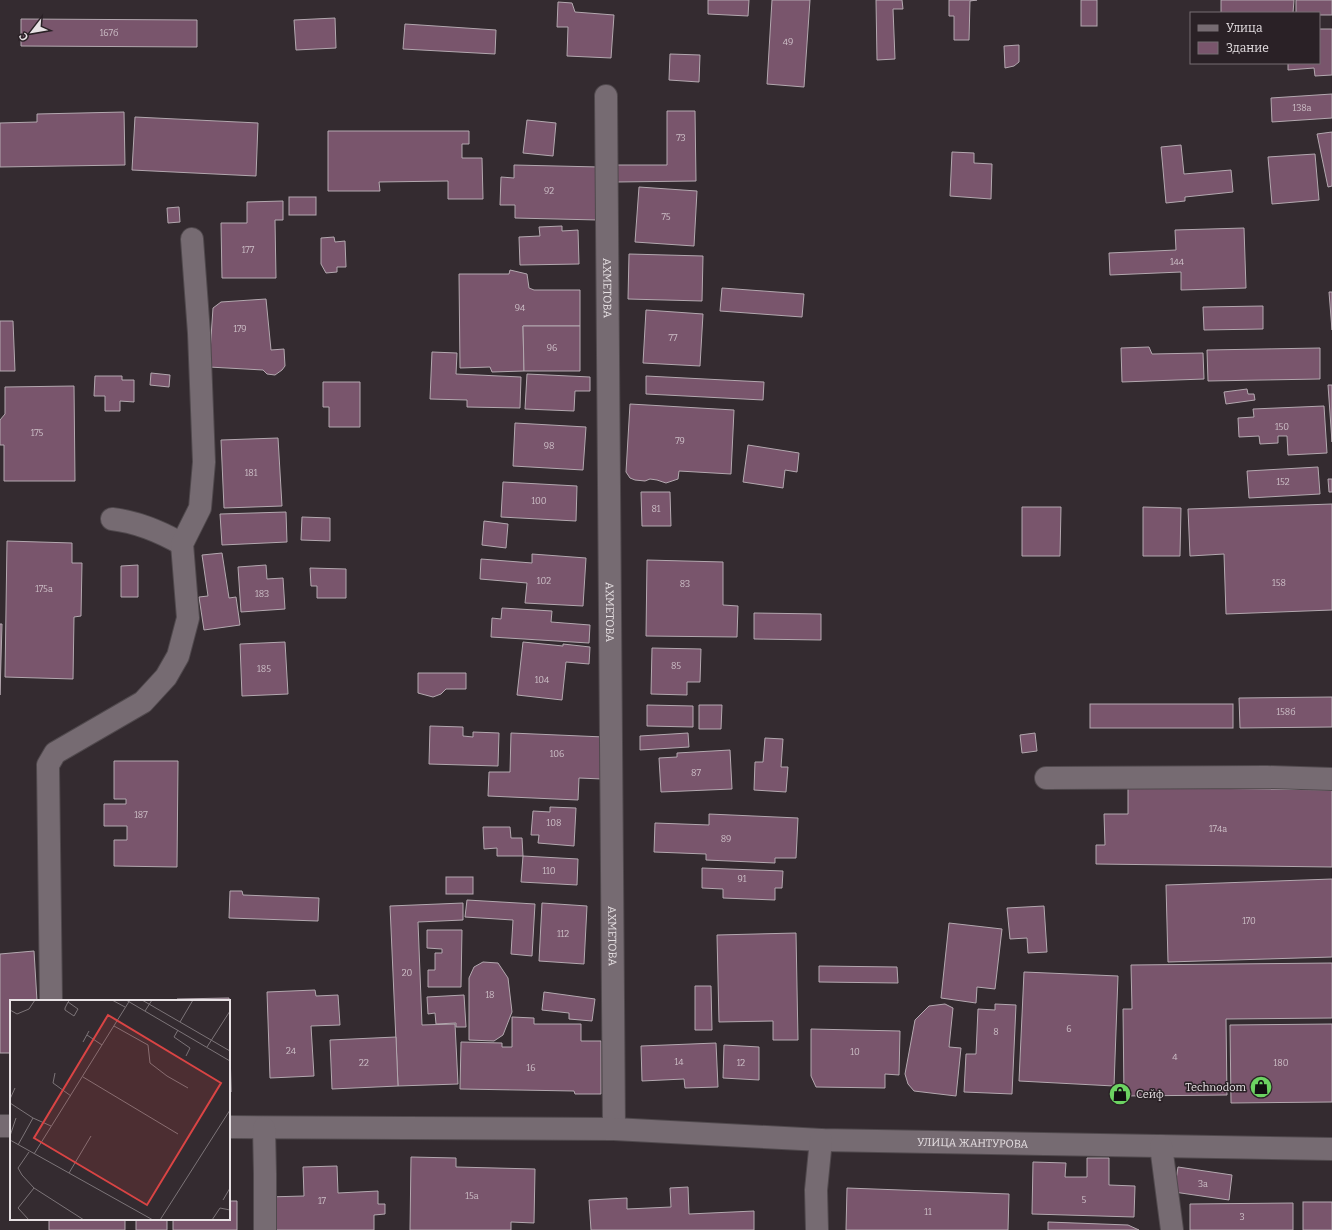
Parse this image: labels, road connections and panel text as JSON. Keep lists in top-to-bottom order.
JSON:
{
  "streets": {
    "street": ["АХМЕТОВА", "УЛИЦА ЖАНТУРОВА"]
  },
  "crossings": [
    ["АХМЕТОВА", "УЛИЦА ЖАНТУРОВА"]
  ],
  "places": {
    "shop": ["Technodom", "Сейф"]
  },
  "house_numbers": [
    "167б",
    "49",
    "138а",
    "73",
    "92",
    "75",
    "177",
    "144",
    "94",
    "179",
    "77",
    "96",
    "150",
    "175",
    "79",
    "98",
    "181",
    "152",
    "100",
    "81",
    "102",
    "158",
    "83",
    "175а",
    "183",
    "85",
    "185",
    "104",
    "158б",
    "106",
    "87",
    "187",
    "108",
    "174а",
    "89",
    "110",
    "91",
    "170",
    "112",
    "20",
    "18",
    "6",
    "8",
    "24",
    "10",
    "4",
    "14",
    "22",
    "12",
    "180",
    "16",
    "3а",
    "15а",
    "5",
    "17",
    "11",
    "3"
  ],
  "legend": ["Улица", "Здание"],
  "north": "bottom left"
}
